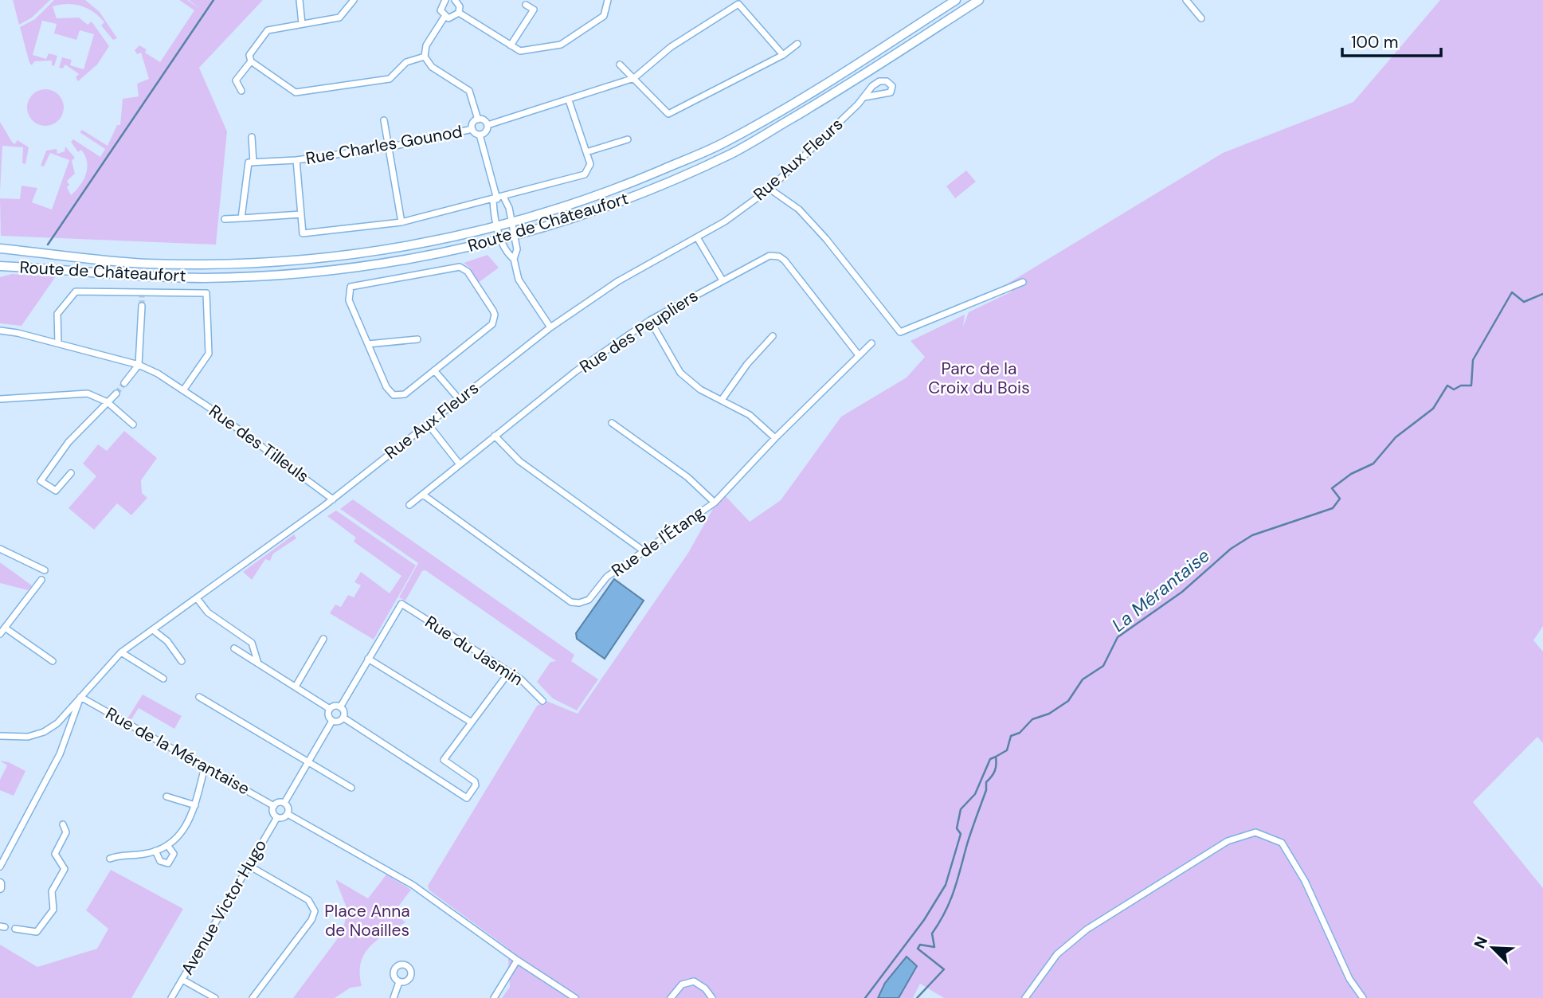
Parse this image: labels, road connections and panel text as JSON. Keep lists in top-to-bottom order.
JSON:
{
  "streets": {
    "main road": ["Route de Châteaufort"],
    "street": [
      "Rue Charles Gounod",
      "Rue Aux Fleurs",
      "Rue des Peupliers",
      "Rue des Tilleuls",
      "Rue de l'Étang",
      "Rue du Jasmin",
      "Rue de la Mérantaise",
      "Avenue Victor Hugo"
    ]
  },
  "crossings": [
    ["Rue Aux Fleurs", "Rue des Tilleuls"],
    ["Rue Aux Fleurs", "Rue de la Mérantaise"],
    ["Rue des Peupliers", "Rue de l'Étang"],
    ["Rue de la Mérantaise", "Avenue Victor Hugo"]
  ],
  "water": ["La Mérantaise"],
  "parks": ["Parc de la Croix du Bois", "Place Anna de Noailles"],
  "scale_bar": "100 m",
  "north": "top left"
}
